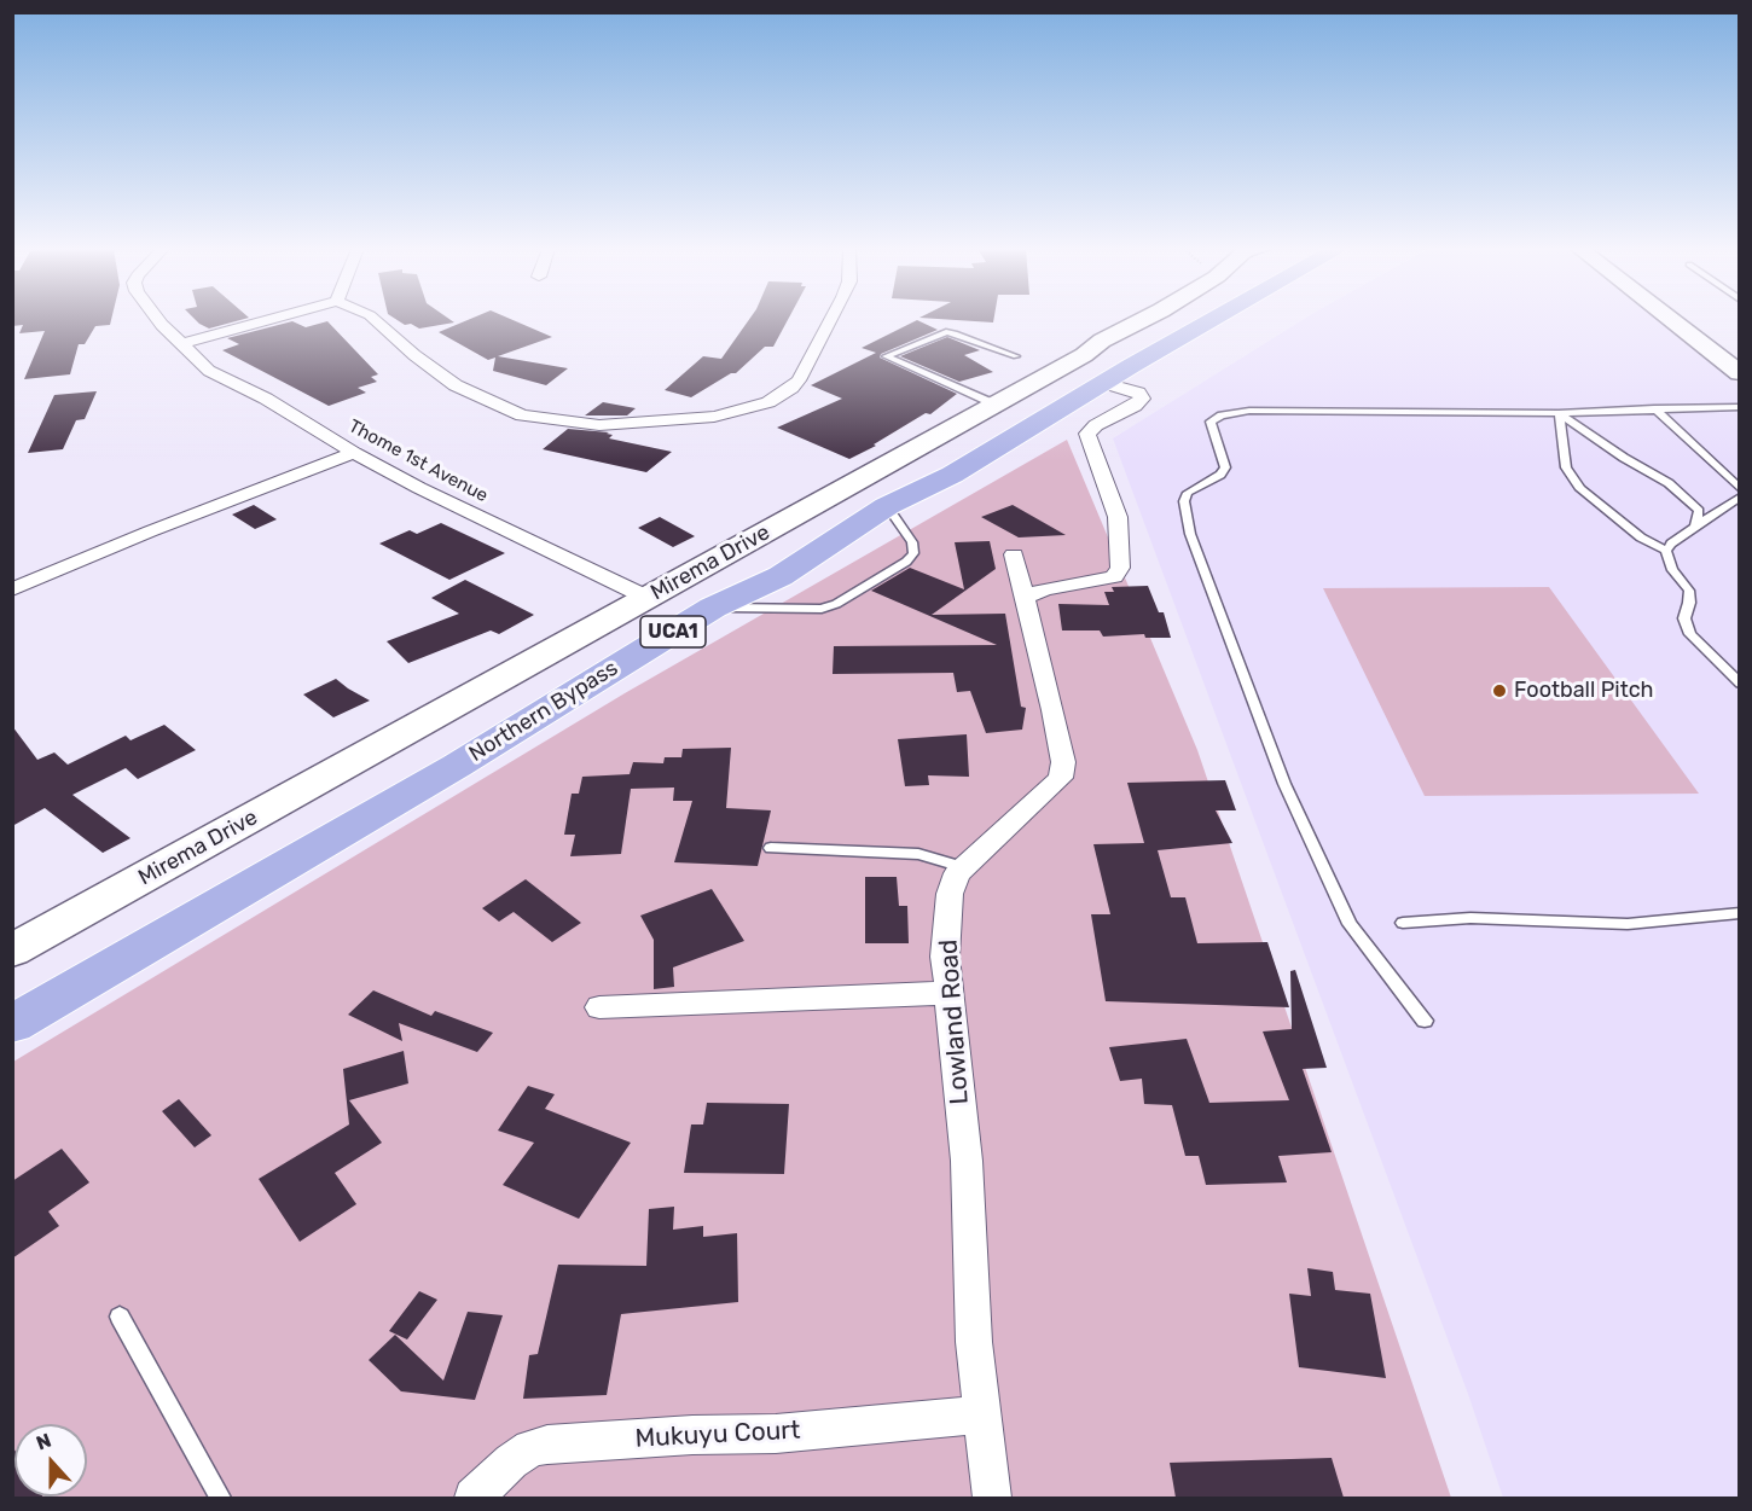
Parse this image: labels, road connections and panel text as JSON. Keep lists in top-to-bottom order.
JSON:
{
  "streets": {
    "main road": ["UCA1", "Northern Bypass"],
    "street": [
      "Thome 1st Avenue",
      "Mirema Drive",
      "Lowland Road",
      "Mukuyu Court"
    ]
  },
  "crossings": [
    ["Thome 1st Avenue", "Mirema Drive"],
    ["Lowland Road", "Mukuyu Court"]
  ],
  "places": ["Football Pitch"],
  "north": "top"
}
